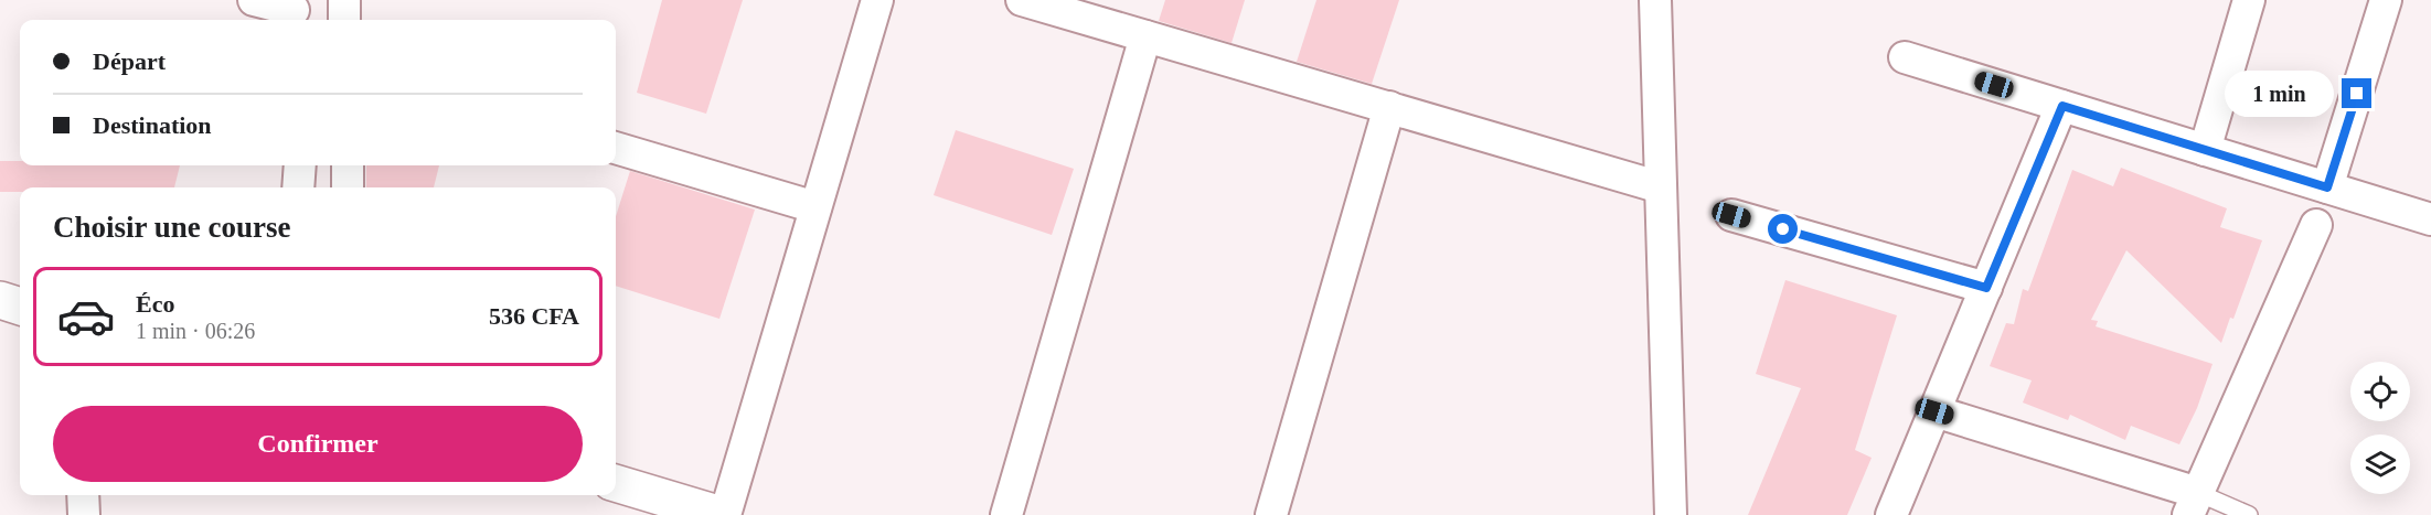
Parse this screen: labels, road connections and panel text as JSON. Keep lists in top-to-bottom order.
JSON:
{
  "page": {
    "banner": ["Départ", "Destination"],
    "bubble": "1 min",
    "heading": "Choisir une course",
    "list": [
      {
        "name": "Éco",
        "note": "1 min · 06:26",
        "value": "536 CFA"
      }
    ],
    "buttons": "Confirmer"
  }
}
